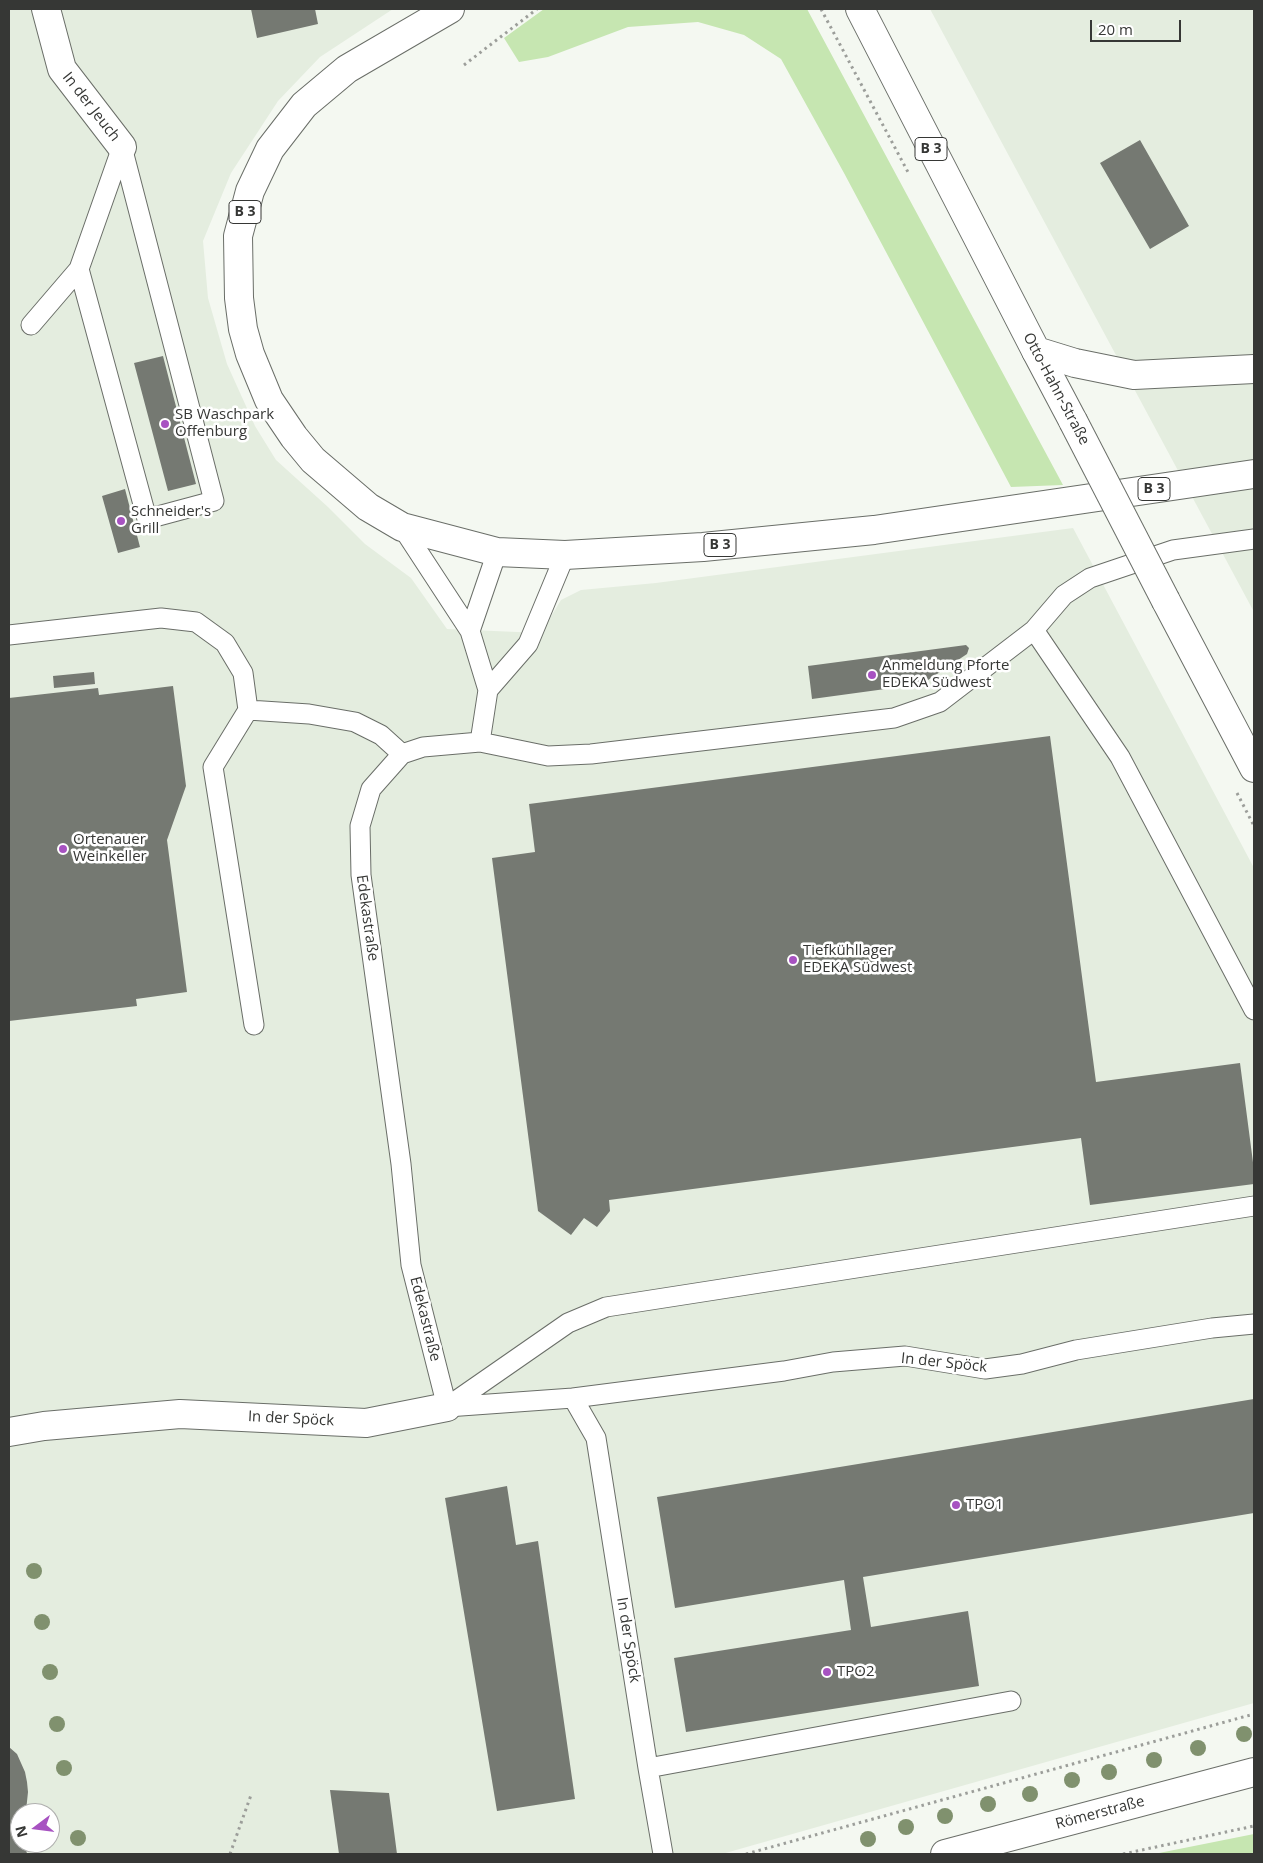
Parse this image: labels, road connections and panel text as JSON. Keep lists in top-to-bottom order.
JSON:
{
  "streets": {
    "main road": [
      "In der Jeuch",
      "B 3",
      "Otto-Hahn-Straße",
      "In der Spöck",
      "Römerstraße"
    ],
    "lane": ["Edekastraße"]
  },
  "crossings": [
    ["Edekastraße", "In der Spöck"]
  ],
  "places": [
    "SB Waschpark Offenburg",
    "Schneider's Grill",
    "Anmeldung Pforte EDEKA Südwest",
    "Ortenauer Weinkeller",
    "Tiefkühllager EDEKA Südwest",
    "TPO1",
    "TPO2"
  ],
  "scale_bar": "20 m",
  "north": "left"
}
